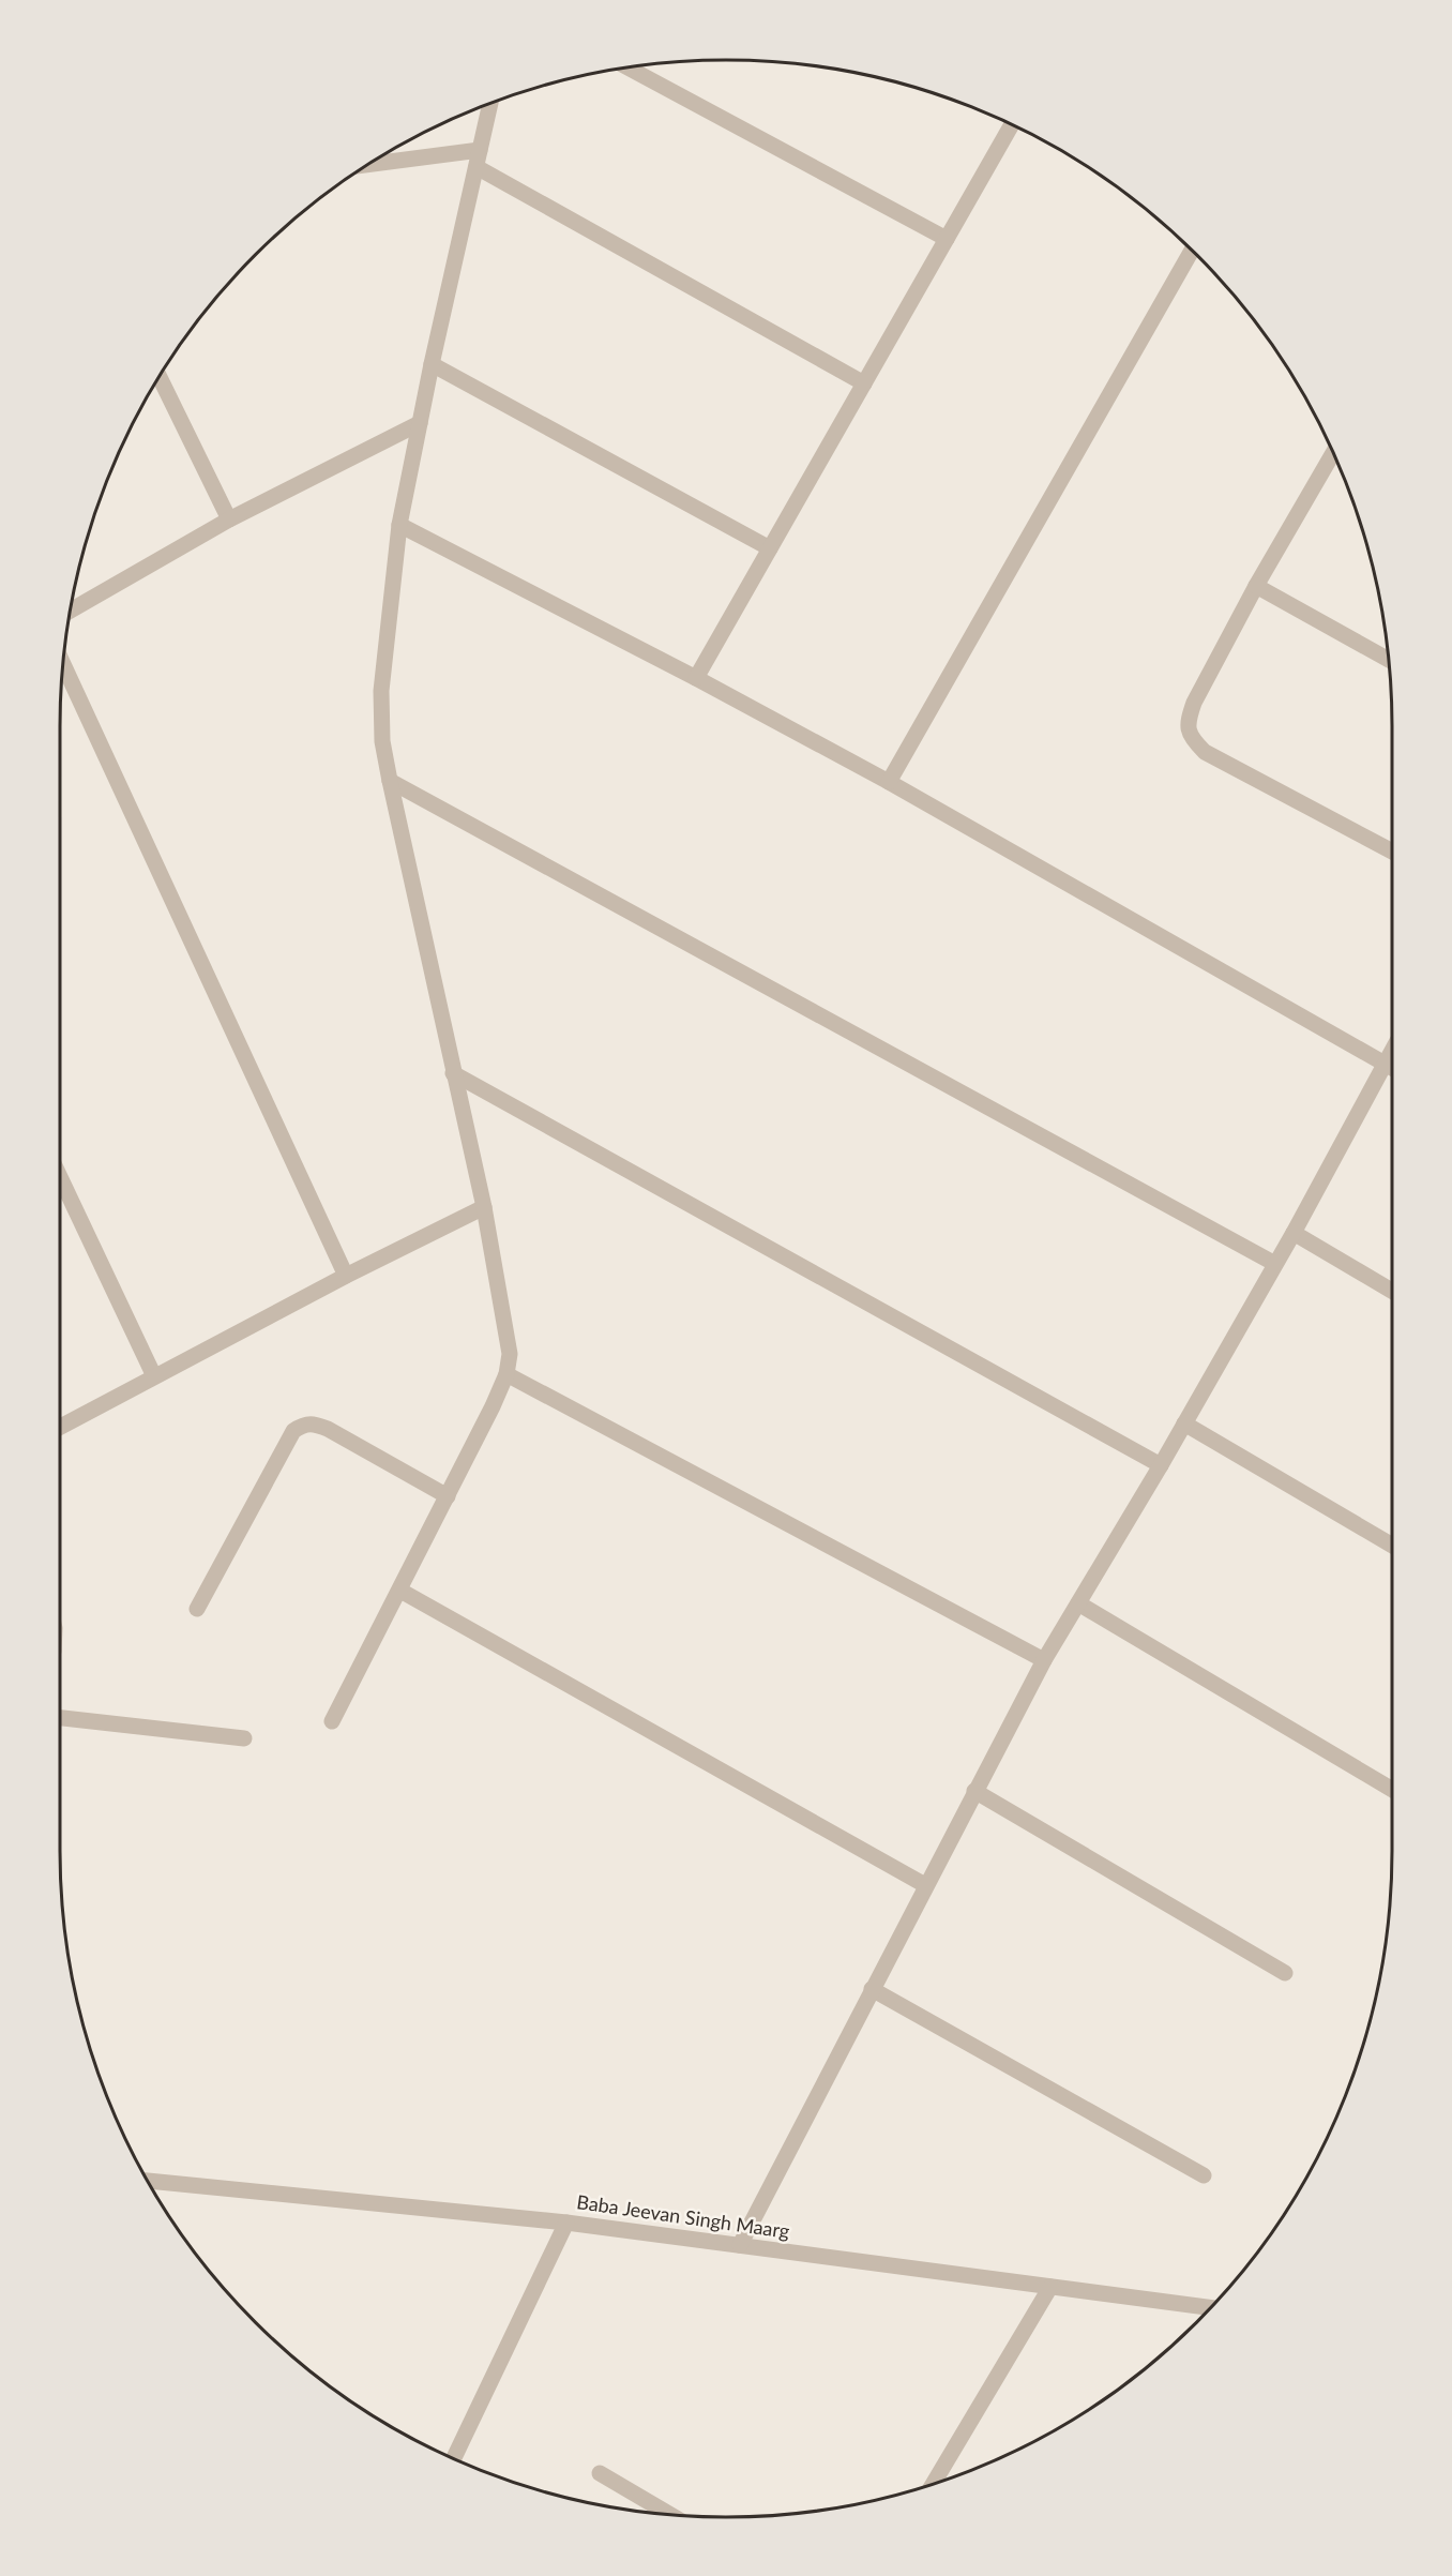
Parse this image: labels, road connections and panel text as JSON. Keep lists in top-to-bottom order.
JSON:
{
  "streets": {
    "street": ["Baba Jeevan Singh Maarg"]
  }
}
